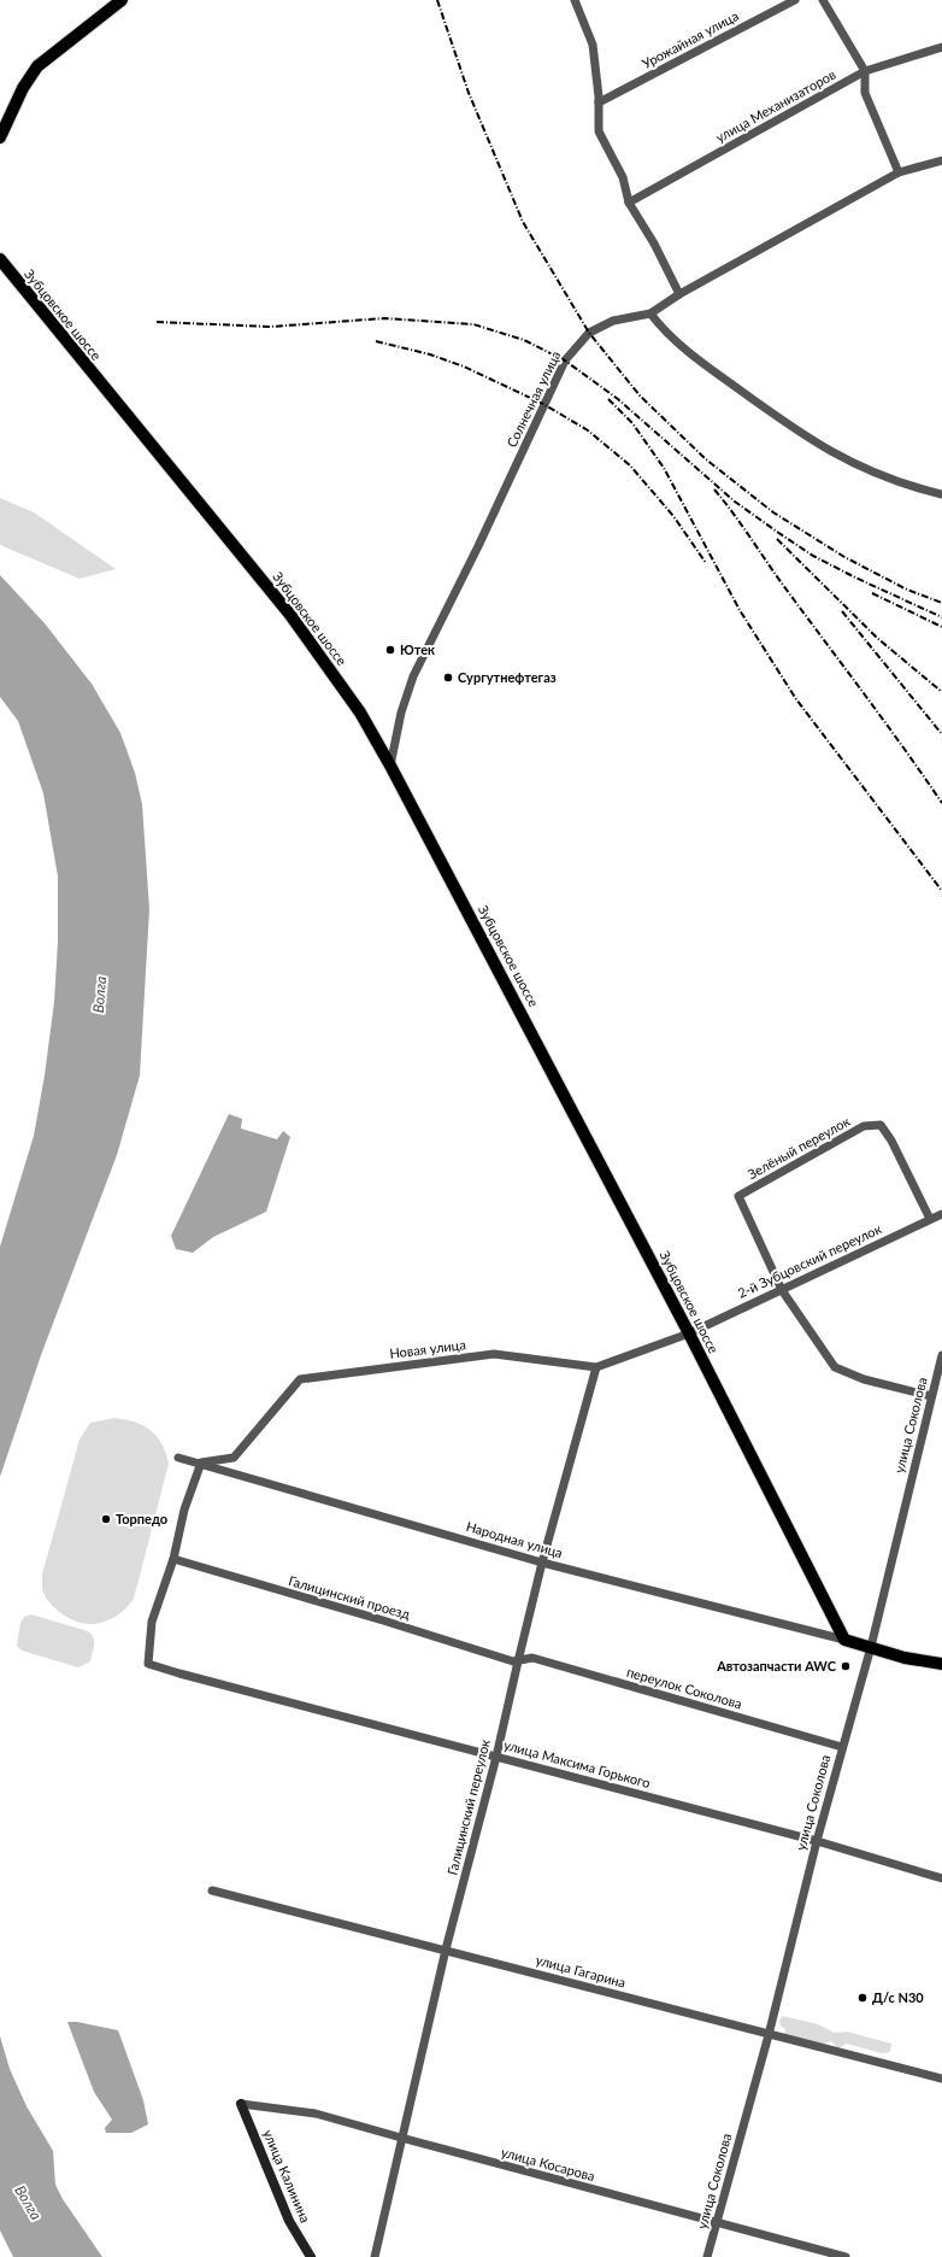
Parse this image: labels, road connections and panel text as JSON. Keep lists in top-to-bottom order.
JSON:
{
  "streets": {
    "main road": ["Зубцовское шоссе"],
    "street": [
      "Урожайная улица",
      "улица Механизаторов",
      "Солнечная улица",
      "Зелёный переулок",
      "2-й Зубцовский переулок",
      "Новая улица",
      "улица Соколова",
      "Народная улица",
      "Галицинский проезд",
      "переулок Соколова",
      "улица Максима Горького",
      "Галицинский переулок",
      "улица Гагарина",
      "улица Косарова",
      "улица Калинина"
    ]
  },
  "crossings": [
    ["Зубцовское шоссе", "Солнечная улица"],
    ["Зубцовское шоссе", "2-й Зубцовский переулок"],
    ["Зубцовское шоссе", "Новая улица"],
    ["Зубцовское шоссе", "Народная улица"],
    ["Зелёный переулок", "2-й Зубцовский переулок"],
    ["2-й Зубцовский переулок", "Новая улица"],
    ["Новая улица", "Народная улица"],
    ["Новая улица", "Галицинский переулок"],
    ["улица Соколова", "переулок Соколова"],
    ["улица Соколова", "улица Максима Горького"],
    ["улица Соколова", "улица Гагарина"],
    ["улица Соколова", "улица Косарова"],
    ["Народная улица", "Галицинский переулок"],
    ["Галицинский проезд", "переулок Соколова"],
    ["Галицинский проезд", "улица Максима Горького"],
    ["Галицинский проезд", "Галицинский переулок"],
    ["переулок Соколова", "Галицинский переулок"],
    ["улица Максима Горького", "Галицинский переулок"],
    ["Галицинский переулок", "улица Гагарина"],
    ["Галицинский переулок", "улица Косарова"],
    ["улица Косарова", "улица Калинина"]
  ],
  "water": ["Волга"],
  "places": [
    "Ютек",
    "Сургутнефтегаз",
    "Торпедо",
    "Автозапчасти AWC",
    "Д/с N30"
  ]
}
